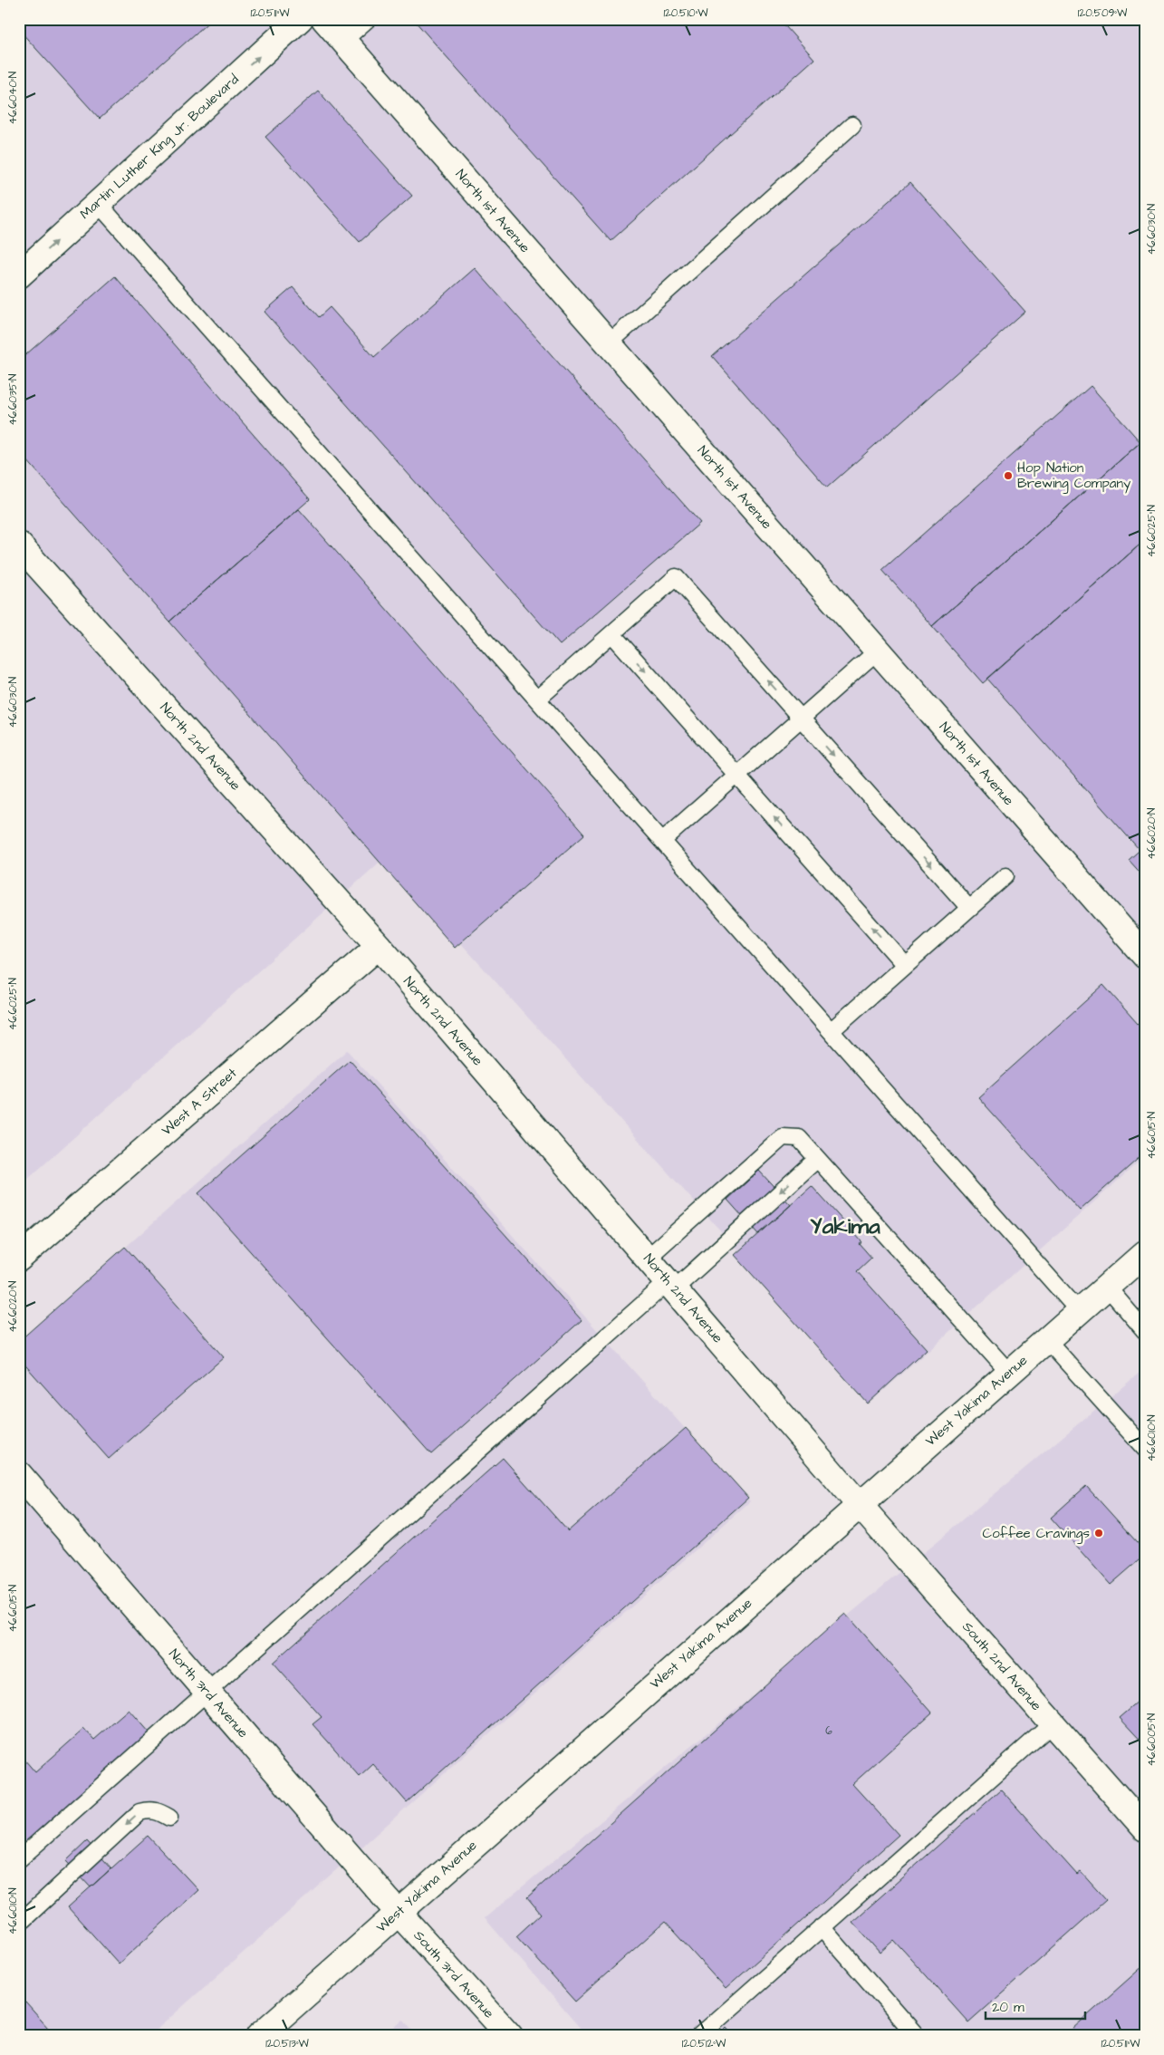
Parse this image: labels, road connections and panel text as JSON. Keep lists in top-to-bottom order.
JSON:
{
  "streets": {
    "street": [
      "Martin Luther King Jr. Boulevard",
      "North 1st Avenue",
      "North 2nd Avenue",
      "West A Street",
      "West Yakima Avenue",
      "South 2nd Avenue",
      "North 3rd Avenue",
      "South 3rd Avenue"
    ]
  },
  "crossings": [
    ["North 2nd Avenue", "West A Street"],
    ["North 2nd Avenue", "West Yakima Avenue"],
    ["North 2nd Avenue", "South 2nd Avenue"],
    ["West Yakima Avenue", "South 2nd Avenue"],
    ["West Yakima Avenue", "North 3rd Avenue"],
    ["West Yakima Avenue", "South 3rd Avenue"],
    ["North 3rd Avenue", "South 3rd Avenue"]
  ],
  "one_way": ["Martin Luther King Jr. Boulevard"],
  "districts": ["Yakima"],
  "places": ["Hop Nation Brewing Company", "Coffee Cravings"],
  "house_numbers": ["6"],
  "scale_bar": "20 m",
  "coordinates": [
    "120.511°W",
    "120.510°W",
    "120.509°W",
    "46.6040°N",
    "46.6030°N",
    "46.6035°N",
    "46.6025°N",
    "46.6020°N",
    "46.6015°N",
    "46.6010°N",
    "46.6005°N",
    "120.513°W",
    "120.512°W"
  ]
}
